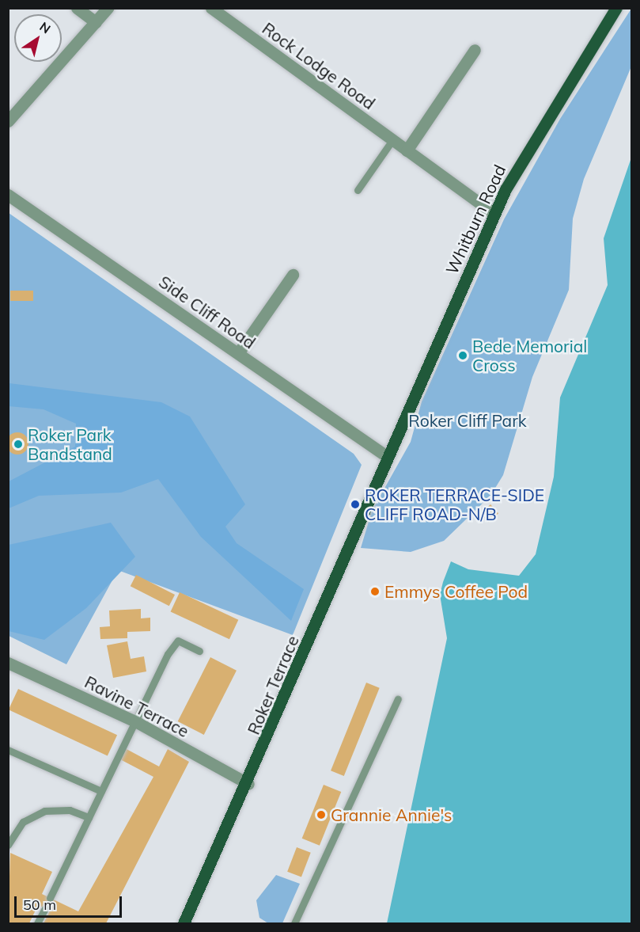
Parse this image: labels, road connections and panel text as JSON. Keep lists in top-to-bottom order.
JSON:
{
  "streets": {
    "main road": ["Whitburn Road", "Roker Terrace"],
    "street": ["Rock Lodge Road", "Side Cliff Road", "Ravine Terrace"]
  },
  "crossings": [
    ["Rock Lodge Road", "Whitburn Road"],
    ["Whitburn Road", "Side Cliff Road"],
    ["Whitburn Road", "Roker Terrace"],
    ["Side Cliff Road", "Roker Terrace"],
    ["Roker Terrace", "Ravine Terrace"]
  ],
  "parks": ["Roker Cliff Park"],
  "places": [
    "Bede Memorial Cross",
    "Roker Park Bandstand",
    "ROKER TERRACE-SIDE CLIFF ROAD-N/B",
    "Emmys Coffee Pod",
    "Grannie Annie's"
  ],
  "scale_bar": "50 m",
  "north": "top right"
}
